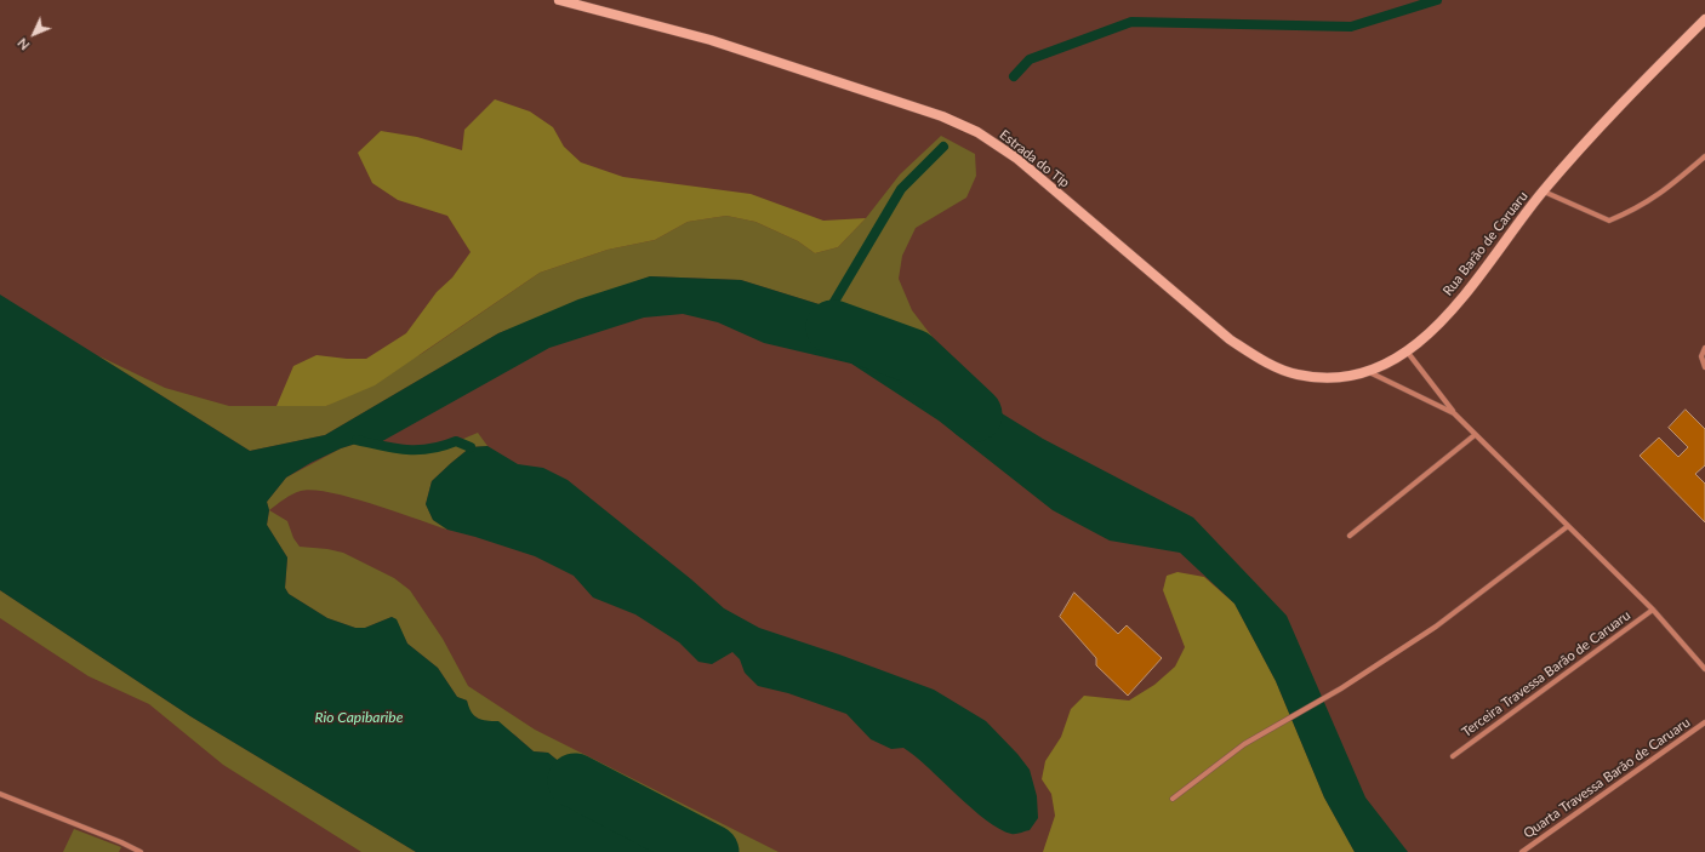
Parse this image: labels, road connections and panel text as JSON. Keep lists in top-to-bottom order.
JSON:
{
  "streets": {
    "street": [
      "Estrada do Tip",
      "Rua Barão de Caruaru",
      "Terceira Travessa Barão de Caruaru",
      "Quarta Travessa Barão de Caruaru"
    ]
  },
  "crossings": [
    ["Estrada do Tip", "Rua Barão de Caruaru"]
  ],
  "water": ["Rio Capibaribe"],
  "north": "bottom left"
}
